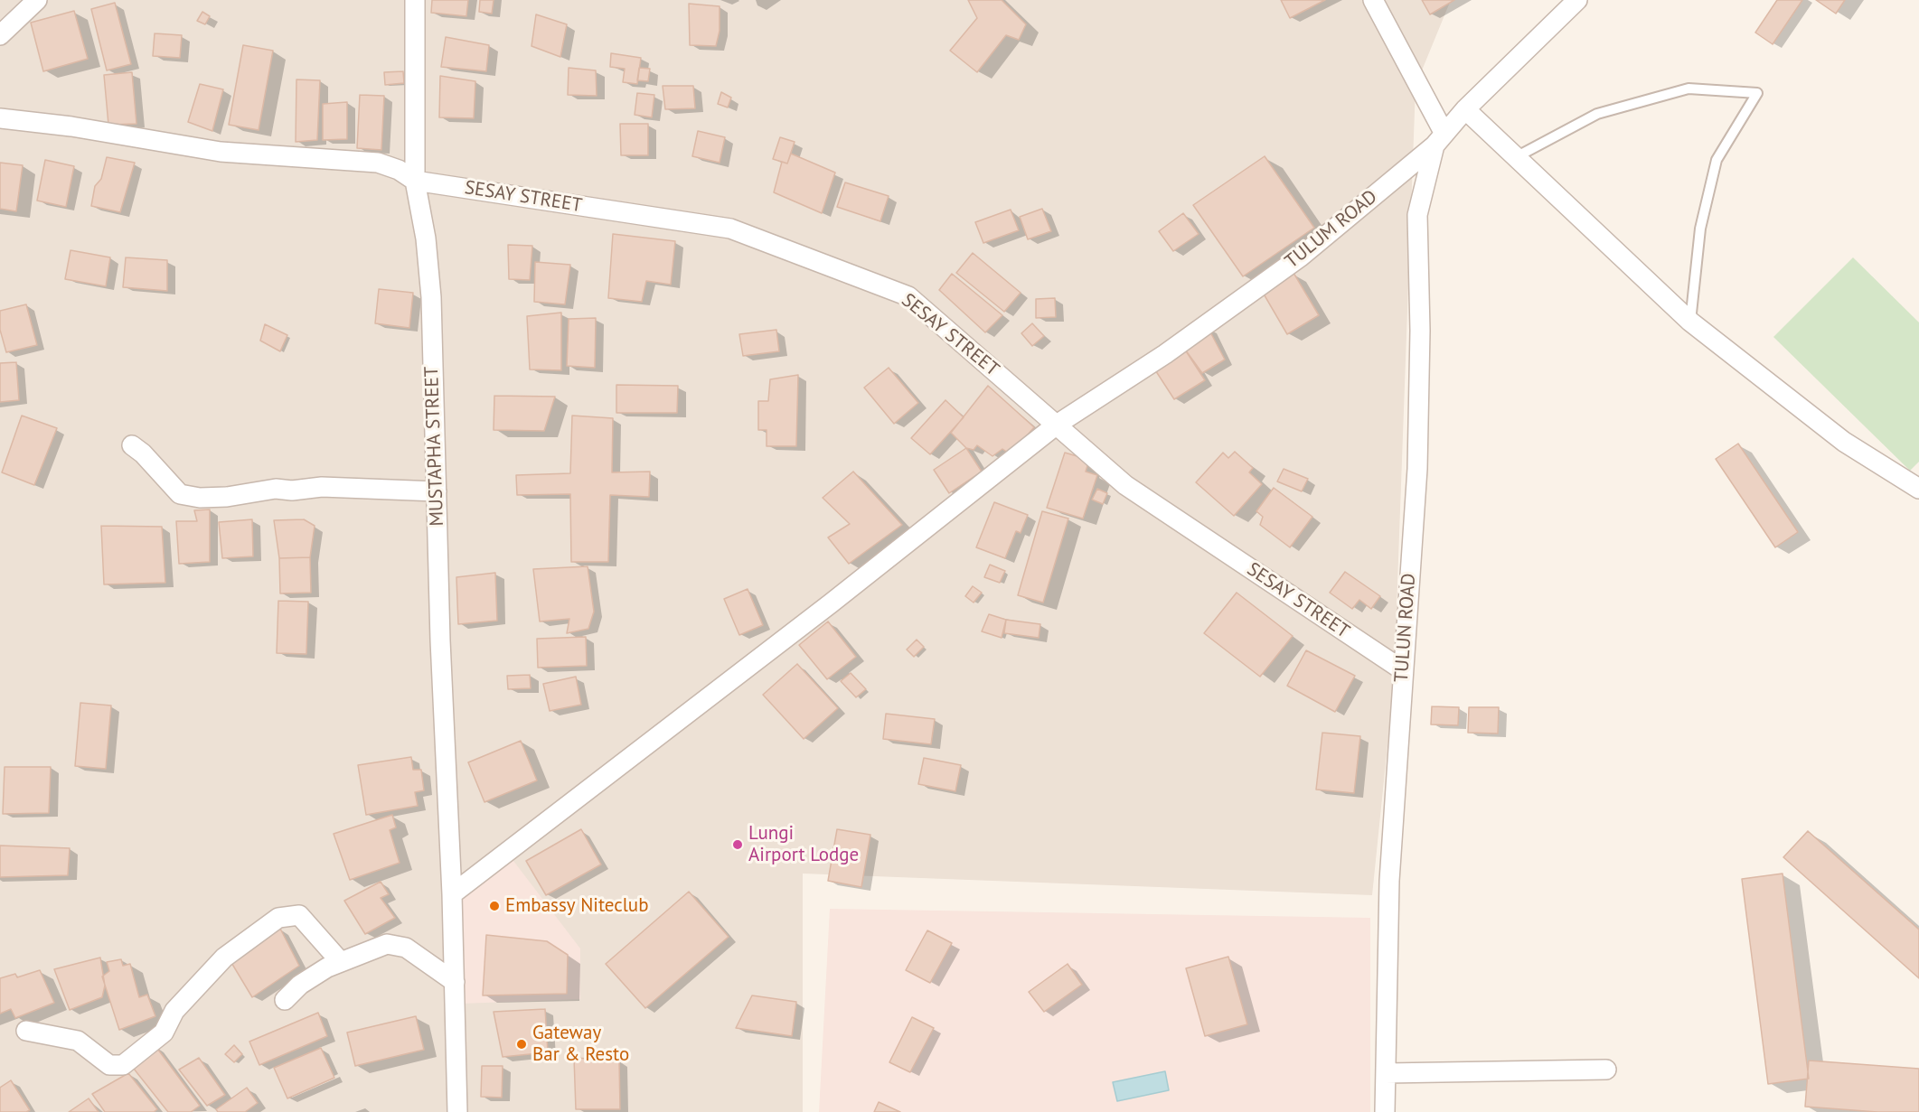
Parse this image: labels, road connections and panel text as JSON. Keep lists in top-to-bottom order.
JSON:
{
  "streets": {
    "street": [
      "SESAY STREET",
      "TULUM ROAD",
      "MUSTAPHA STREET",
      "TULUN ROAD"
    ]
  },
  "crossings": [
    ["SESAY STREET", "TULUM ROAD"],
    ["SESAY STREET", "MUSTAPHA STREET"],
    ["SESAY STREET", "TULUN ROAD"],
    ["TULUM ROAD", "MUSTAPHA STREET"],
    ["TULUM ROAD", "TULUN ROAD"]
  ],
  "places": ["Lungi Airport Lodge", "Embassy Niteclub", "Gateway Bar & Resto"]
}
